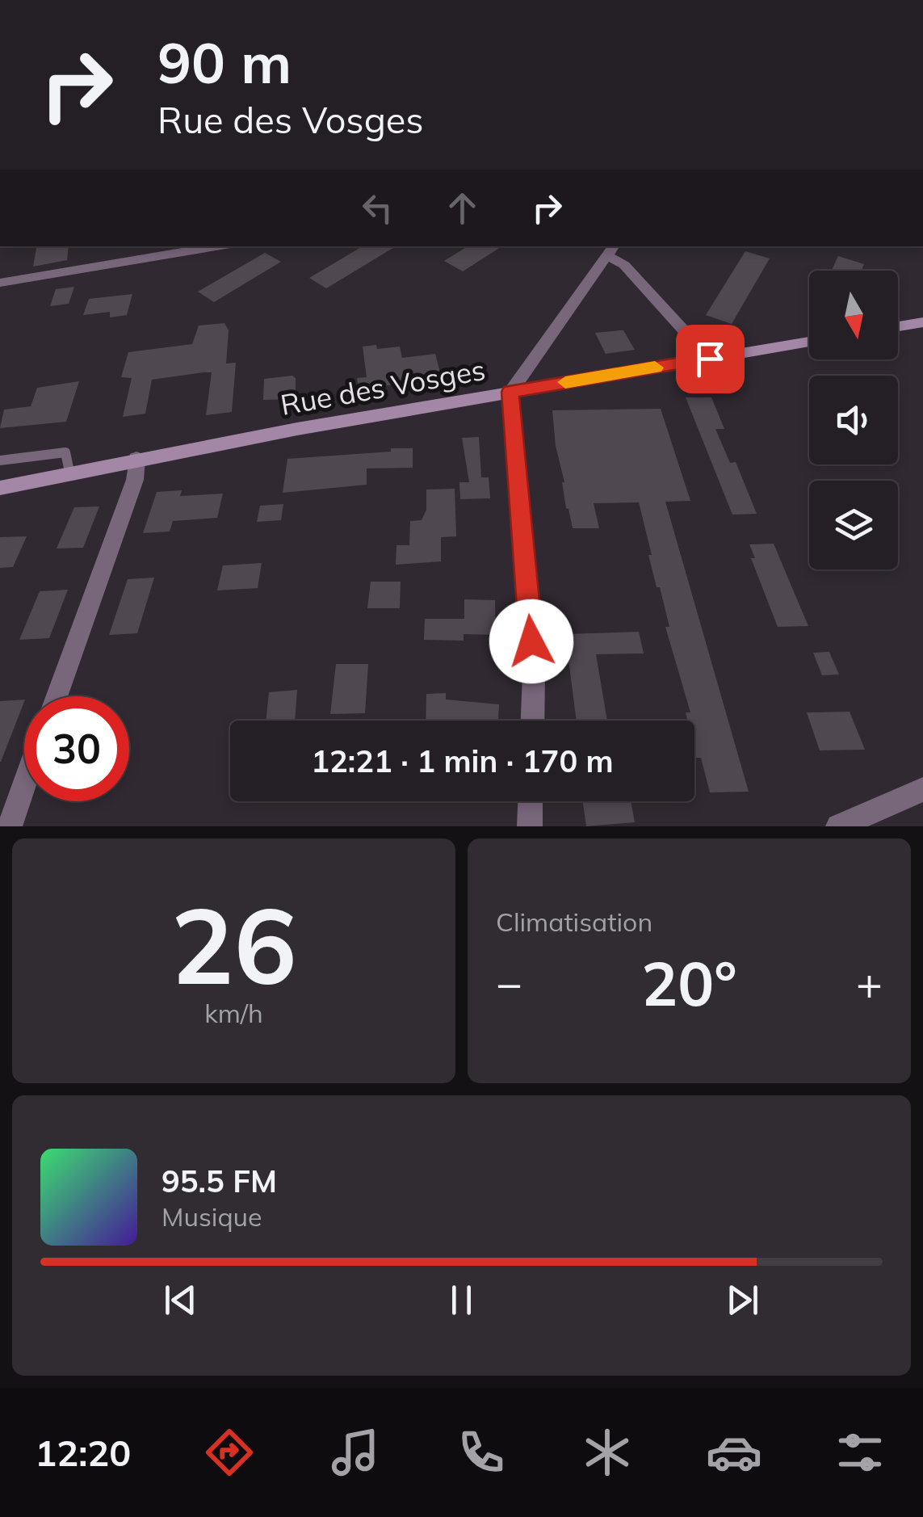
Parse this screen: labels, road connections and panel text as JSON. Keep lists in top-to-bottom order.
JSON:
{
  "streets": {
    "main road": ["Rue des Vosges"]
  },
  "north": "bottom",
  "page": {
    "turn": ["90 m", "Rue des Vosges"],
    "limit": "30",
    "trip": "12:21 · 1 min · 170 m",
    "tile": [
      ["26", "km/h"],
      "Climatisation"
    ],
    "heat": ["−", "20°", "+"],
    "song": ["95.5 FM", "Musique"],
    "tabs": "12:20"
  }
}
